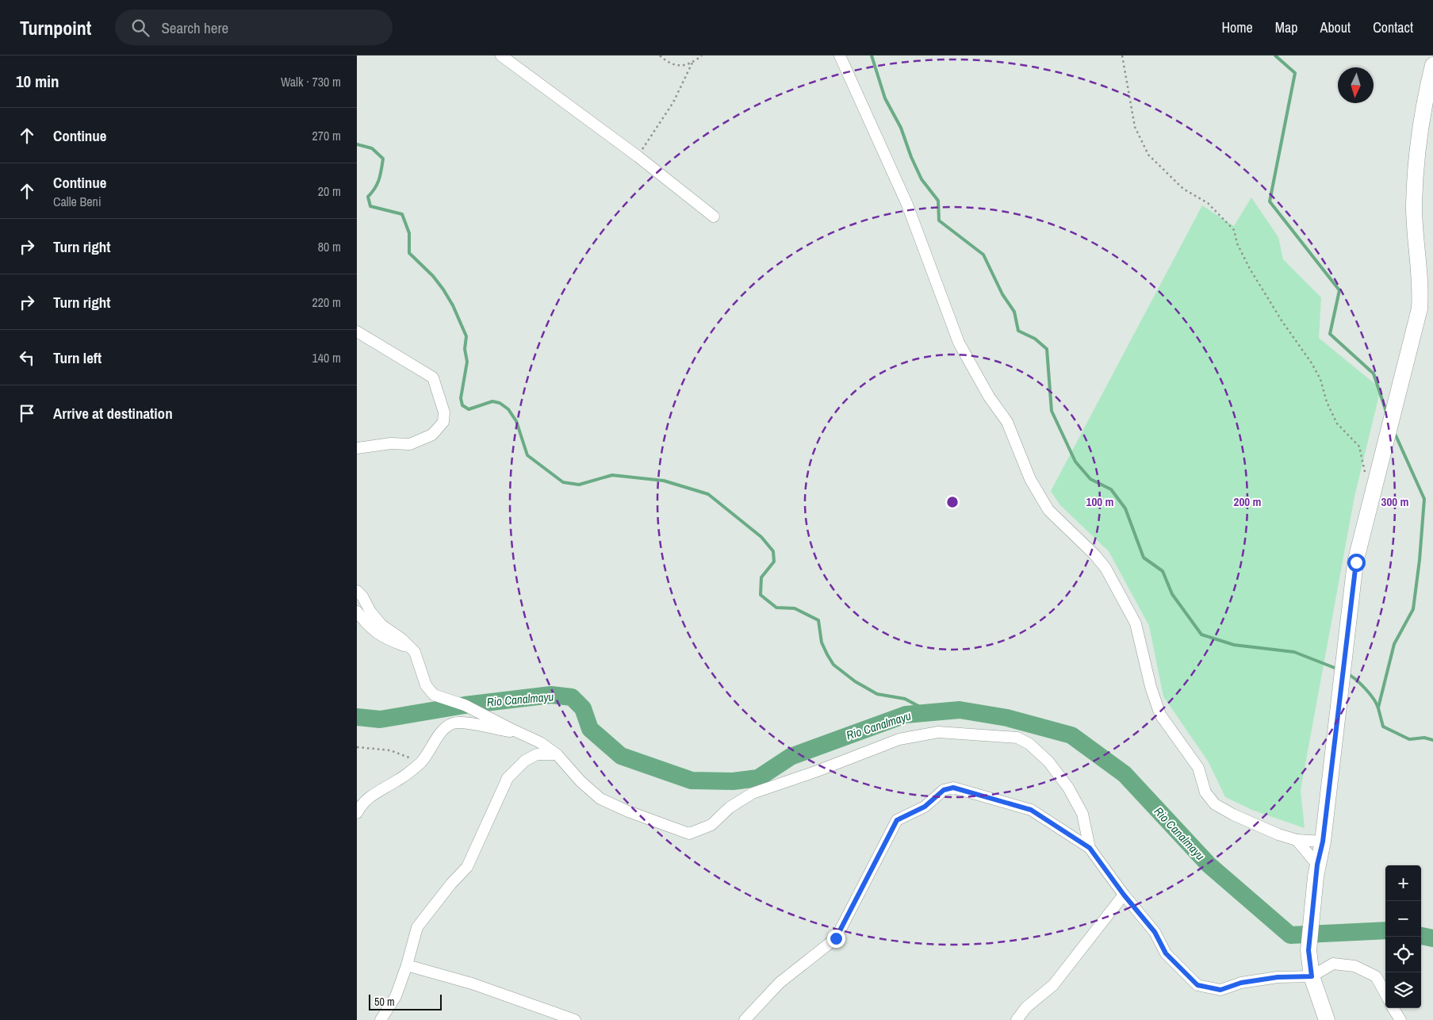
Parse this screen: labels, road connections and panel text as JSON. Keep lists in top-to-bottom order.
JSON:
{
  "water": ["Rio Canalmayu"],
  "scale_bar": "50 m",
  "north": "bottom",
  "page": {
    "header": "Turnpoint",
    "search": "Search here",
    "nav": [
      "Home",
      "Map",
      "About",
      "Contact"
    ],
    "heading": ["10 min", "Walk · 730 m"],
    "list": [
      ["Continue", "270 m"],
      ["Continue", "Calle Beni", "20 m"],
      ["Turn right", "80 m"],
      ["Turn right", "220 m"],
      ["Turn left", "140 m"],
      "Arrive at destination"
    ],
    "map_buttons": ["+", "−"],
    "scale": "50 m"
  },
  "rings": ["100 m", "200 m", "300 m"]
}
